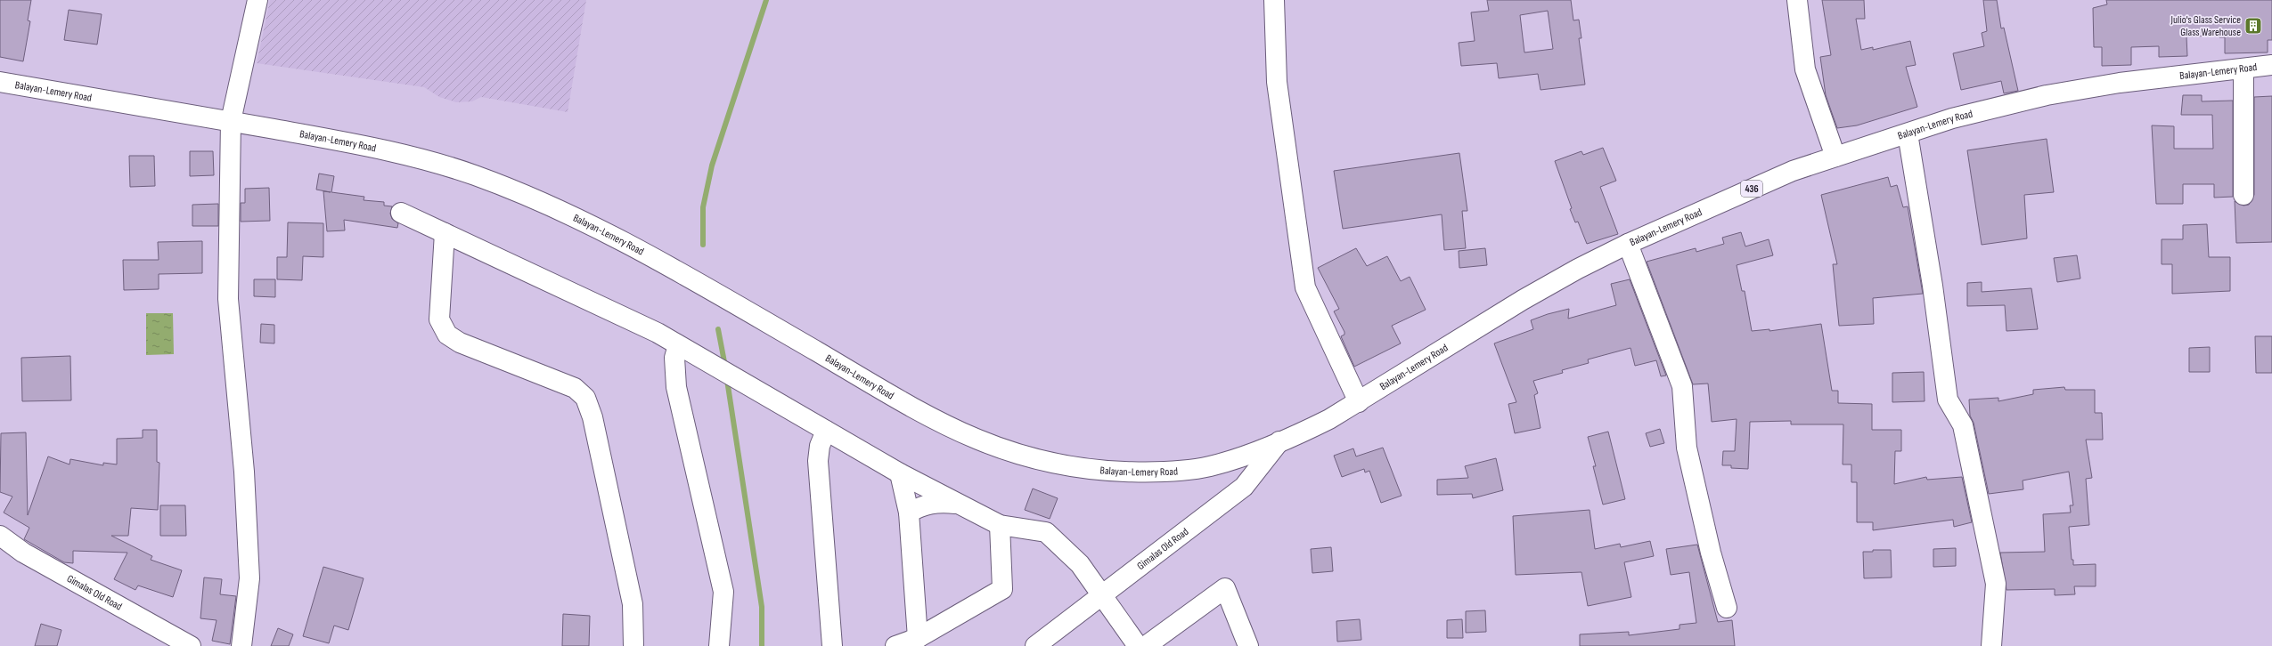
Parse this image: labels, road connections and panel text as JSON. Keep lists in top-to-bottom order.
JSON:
{
  "streets": {
    "street": ["Balayan-Lemery Road", "436", "Gimalas Old Road"]
  },
  "crossings": [
    ["Balayan-Lemery Road", "Gimalas Old Road"]
  ],
  "places": {
    "building": ["Julio's Glass Service Glass Warehouse"]
  }
}
